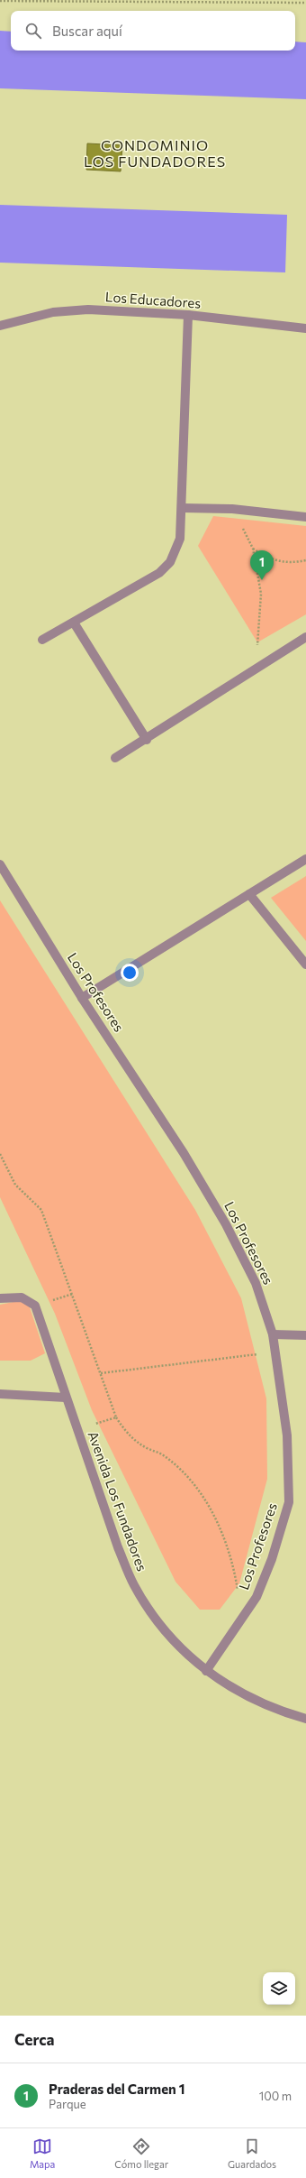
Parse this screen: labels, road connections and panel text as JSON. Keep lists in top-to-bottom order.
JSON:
{
  "streets": {
    "street": ["Los Educadores", "Los Profesores", "Avenida Los Fundadores"]
  },
  "crossings": [
    ["Los Profesores", "Avenida Los Fundadores"]
  ],
  "districts": ["CONDOMINIO LOS FUNDADORES"],
  "page": {
    "search": "Buscar aquí",
    "pins": "1",
    "heading": "Cerca",
    "list": [
      {
        "mark": "1",
        "name": "Praderas del Carmen 1",
        "note": "Parque",
        "value": "100 m"
      }
    ],
    "nav": ["Mapa", "Cómo llegar", "Guardados"]
  }
}
